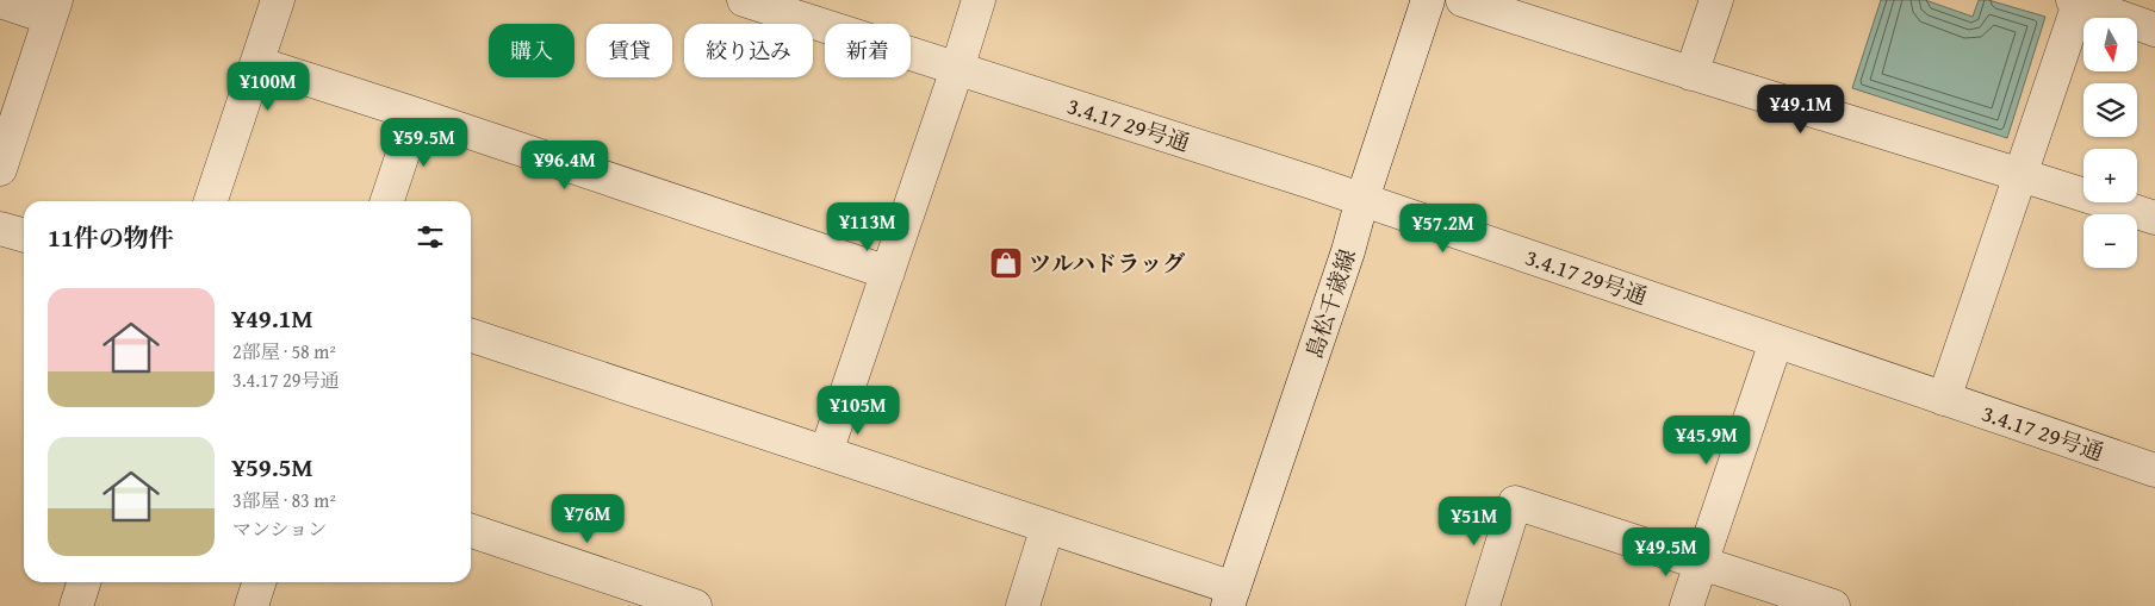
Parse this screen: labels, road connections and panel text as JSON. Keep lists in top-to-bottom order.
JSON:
{
  "streets": {
    "street": ["3.4.17 29号通", "島松千歳線"]
  },
  "crossings": [
    ["3.4.17 29号通", "島松千歳線"]
  ],
  "places": {
    "shop": ["ツルハドラッグ"]
  },
  "north": "bottom",
  "page": {
    "map_buttons": ["+", "−"],
    "chip": [
      "購入",
      "賃貸",
      "絞り込み",
      "新着"
    ],
    "price": [
      "¥100M",
      "¥49.1M",
      "¥59.5M",
      "¥96.4M",
      "¥113M",
      "¥57.2M",
      "¥105M",
      "¥45.9M",
      "¥76M",
      "¥51M",
      "¥49.5M"
    ],
    "heading": "11件の物件",
    "list": [
      {
        "name": "¥49.1M",
        "note": "2部屋 · 58 m² · 3.4.17 29号通"
      },
      {
        "name": "¥59.5M",
        "note": "3部屋 · 83 m² · マンション"
      }
    ]
  }
}
